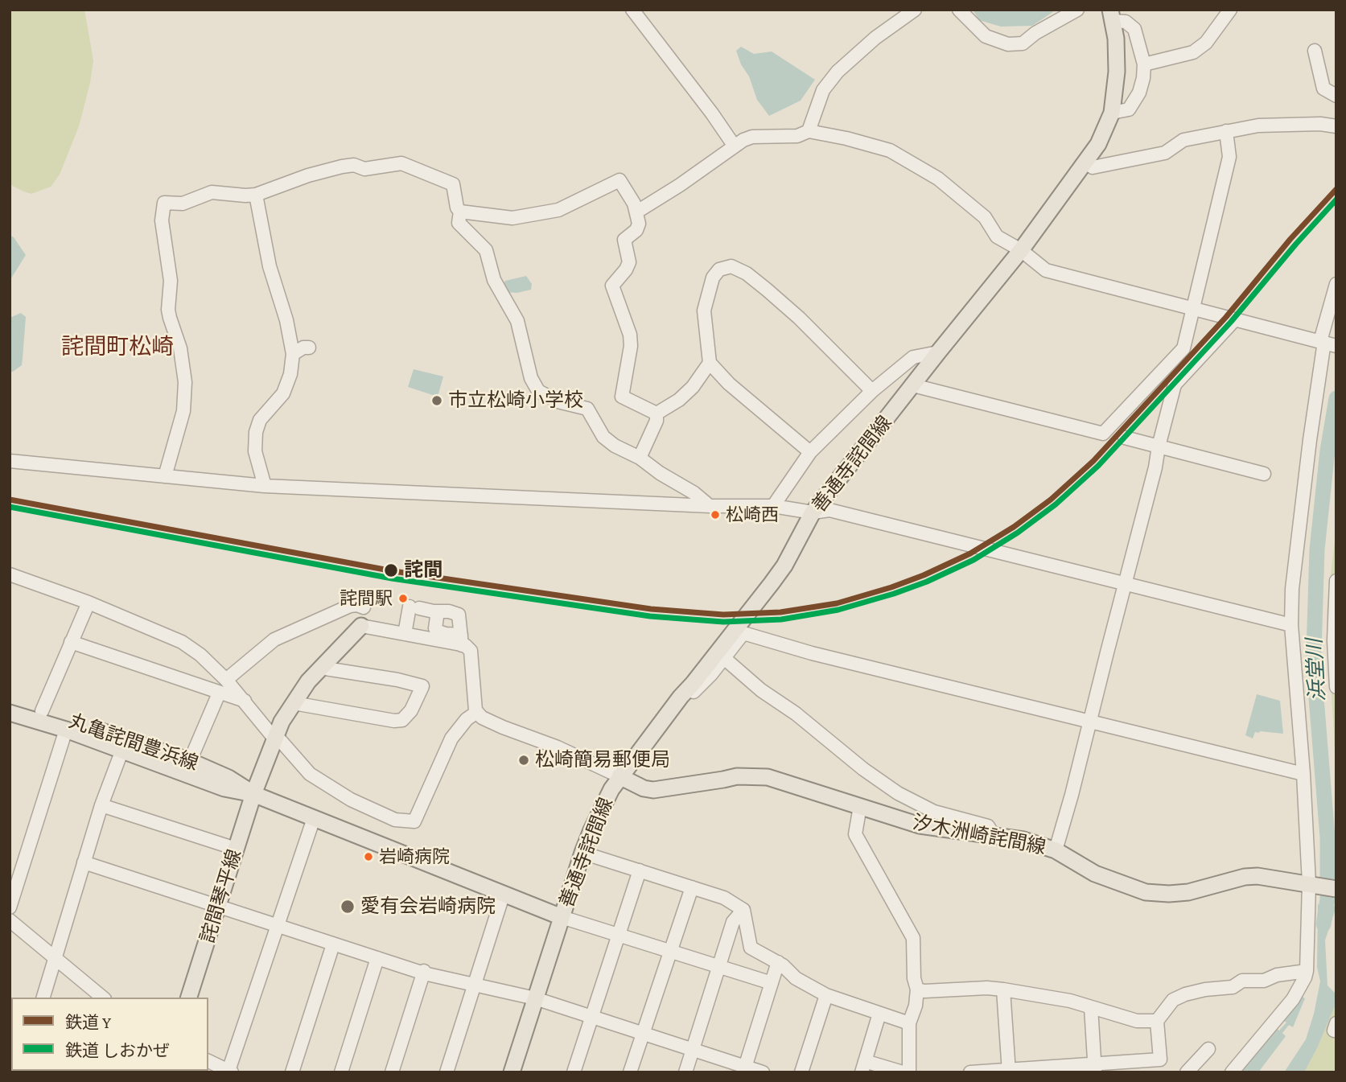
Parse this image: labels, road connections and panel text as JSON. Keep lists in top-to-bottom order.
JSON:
{
  "streets": {
    "main road": [
      "善通寺詫間線",
      "丸亀詫間豊浜線",
      "汐木洲崎詫間線",
      "詫間琴平線"
    ]
  },
  "crossings": [
    ["善通寺詫間線", "丸亀詫間豊浜線"],
    ["善通寺詫間線", "汐木洲崎詫間線"],
    ["丸亀詫間豊浜線", "詫間琴平線"]
  ],
  "districts": ["詫間町松崎"],
  "water": ["浜堂川"],
  "places": [
    "市立松崎小学校",
    "松崎西",
    "詫間",
    "詫間駅",
    "松崎簡易郵便局",
    "岩崎病院",
    "愛有会岩崎病院"
  ],
  "lines": ["rail line Y", "rail line しおかぜ"],
  "legend": ["鉄道 Y", "鉄道 しおかぜ"]
}
